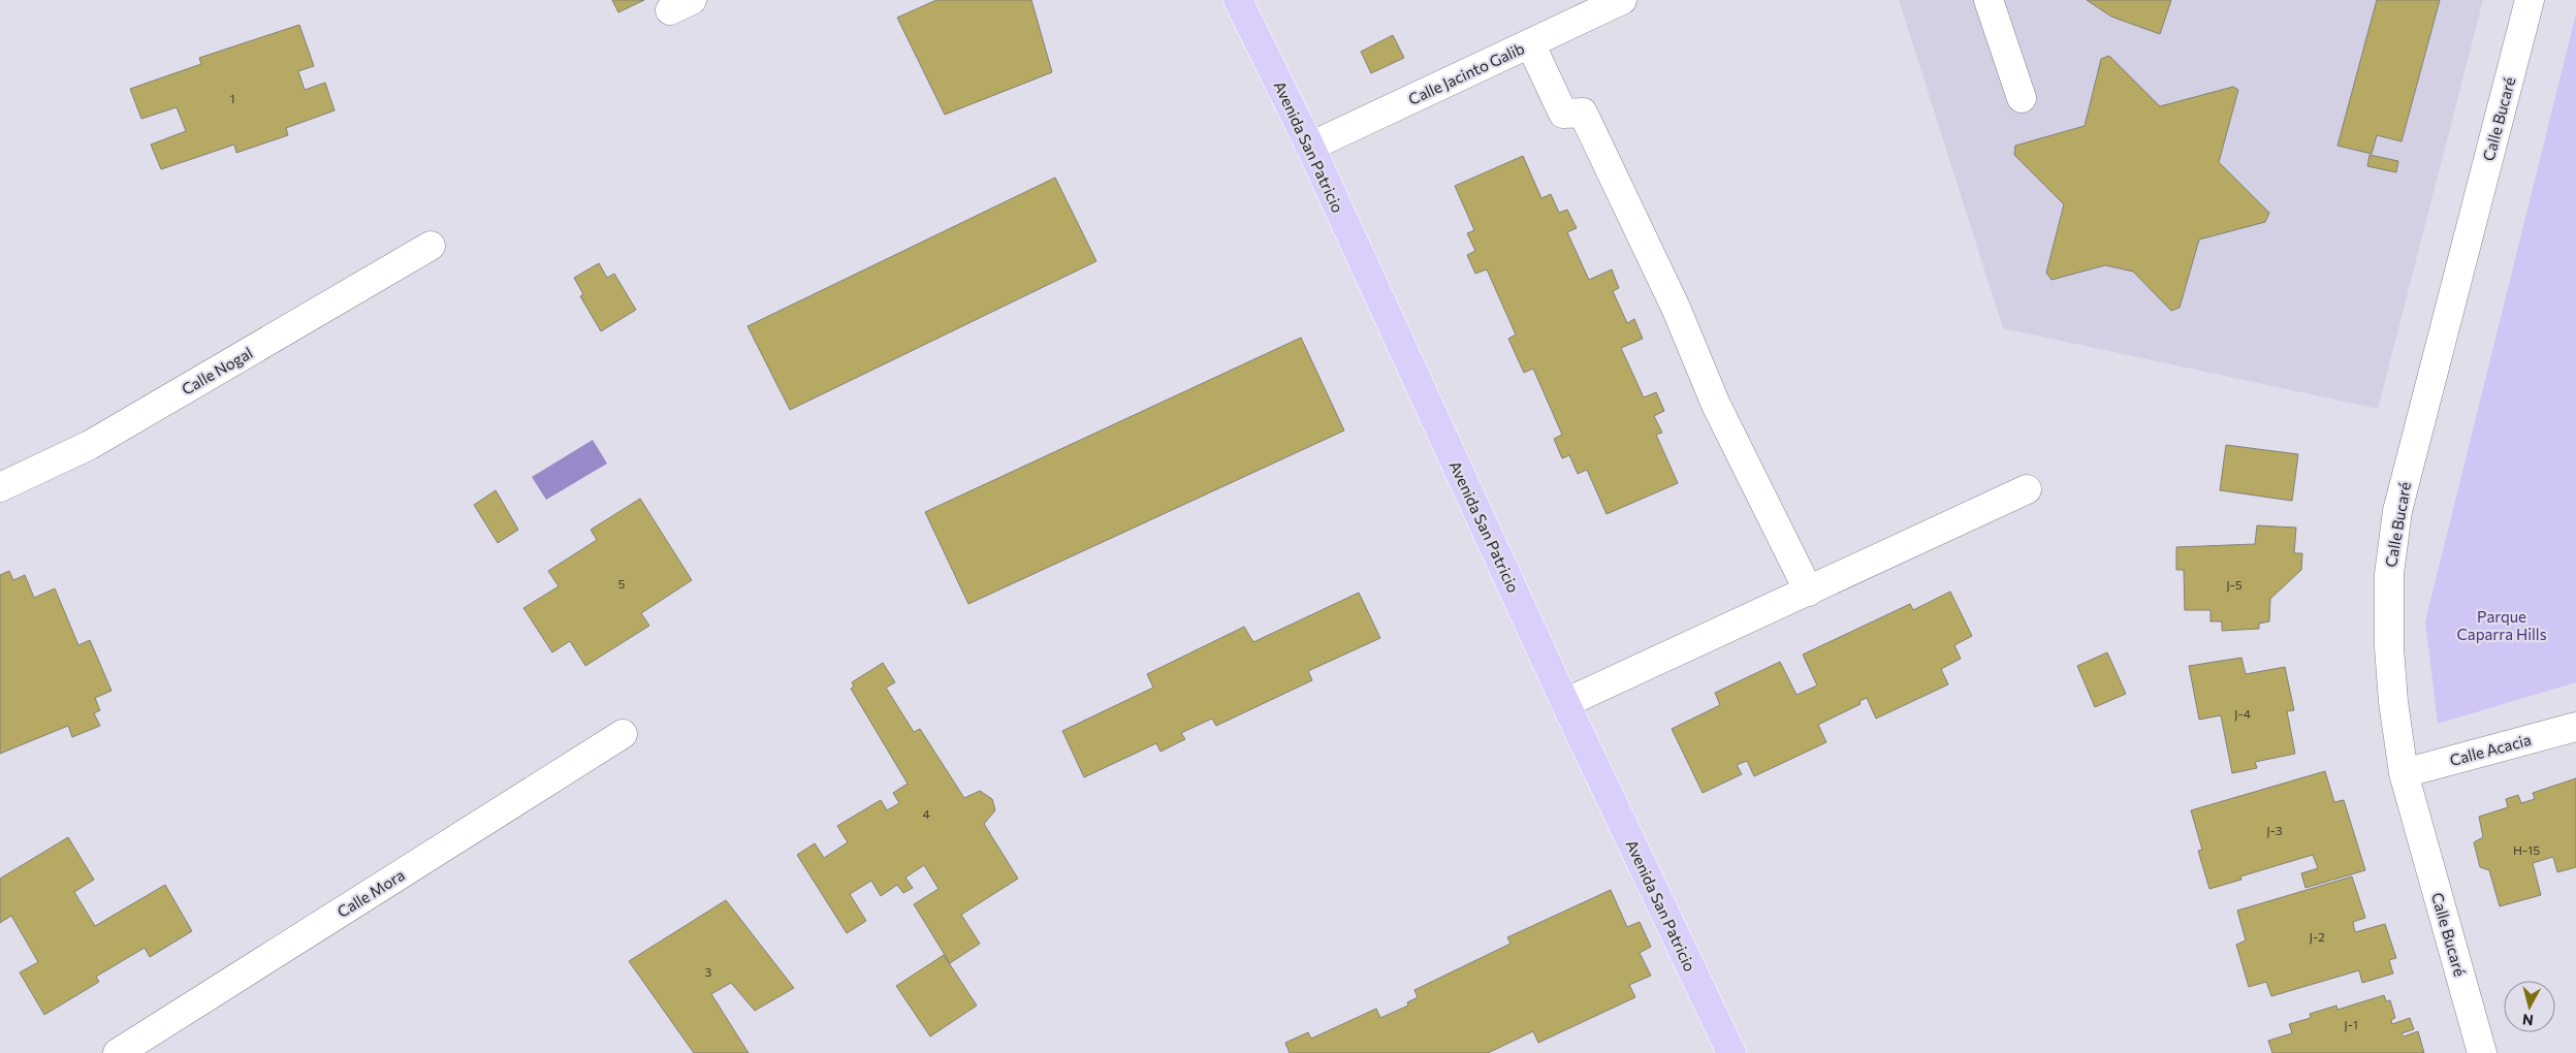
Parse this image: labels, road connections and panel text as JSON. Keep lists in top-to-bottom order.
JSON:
{
  "streets": {
    "main road": ["Avenida San Patricio"],
    "street": [
      "Calle Jacinto Galib",
      "Calle Bucaré",
      "Calle Nogal",
      "Calle Acacia",
      "Calle Mora"
    ]
  },
  "crossings": [
    ["Calle Jacinto Galib", "Avenida San Patricio"],
    ["Calle Bucaré", "Calle Acacia"]
  ],
  "parks": ["Parque Caparra Hills"],
  "house_numbers": [
    "1",
    "5",
    "J-5",
    "J-4",
    "4",
    "J-3",
    "H-15",
    "J-2",
    "3",
    "J-1"
  ],
  "north": "bottom"
}
